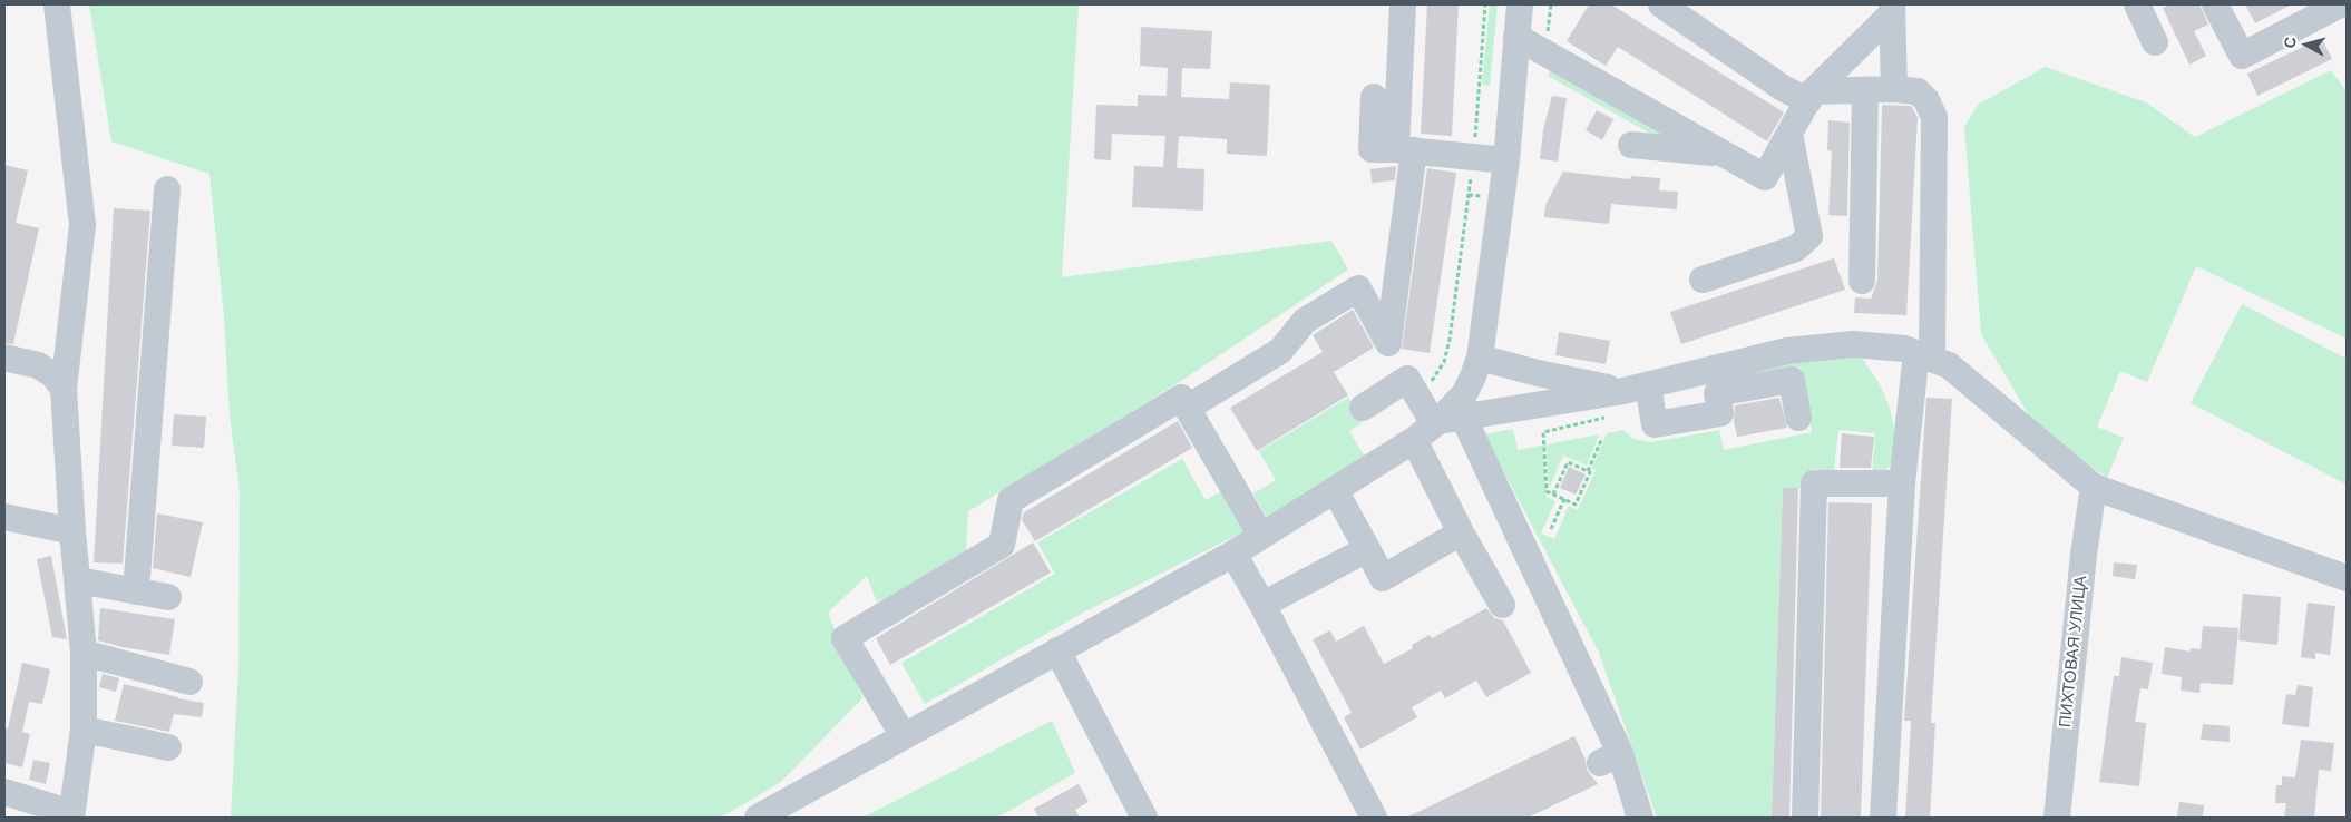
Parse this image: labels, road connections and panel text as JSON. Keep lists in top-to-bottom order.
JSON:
{
  "streets": {
    "street": ["ПИХТОВАЯ УЛИЦА"]
  },
  "north": "left"
}
